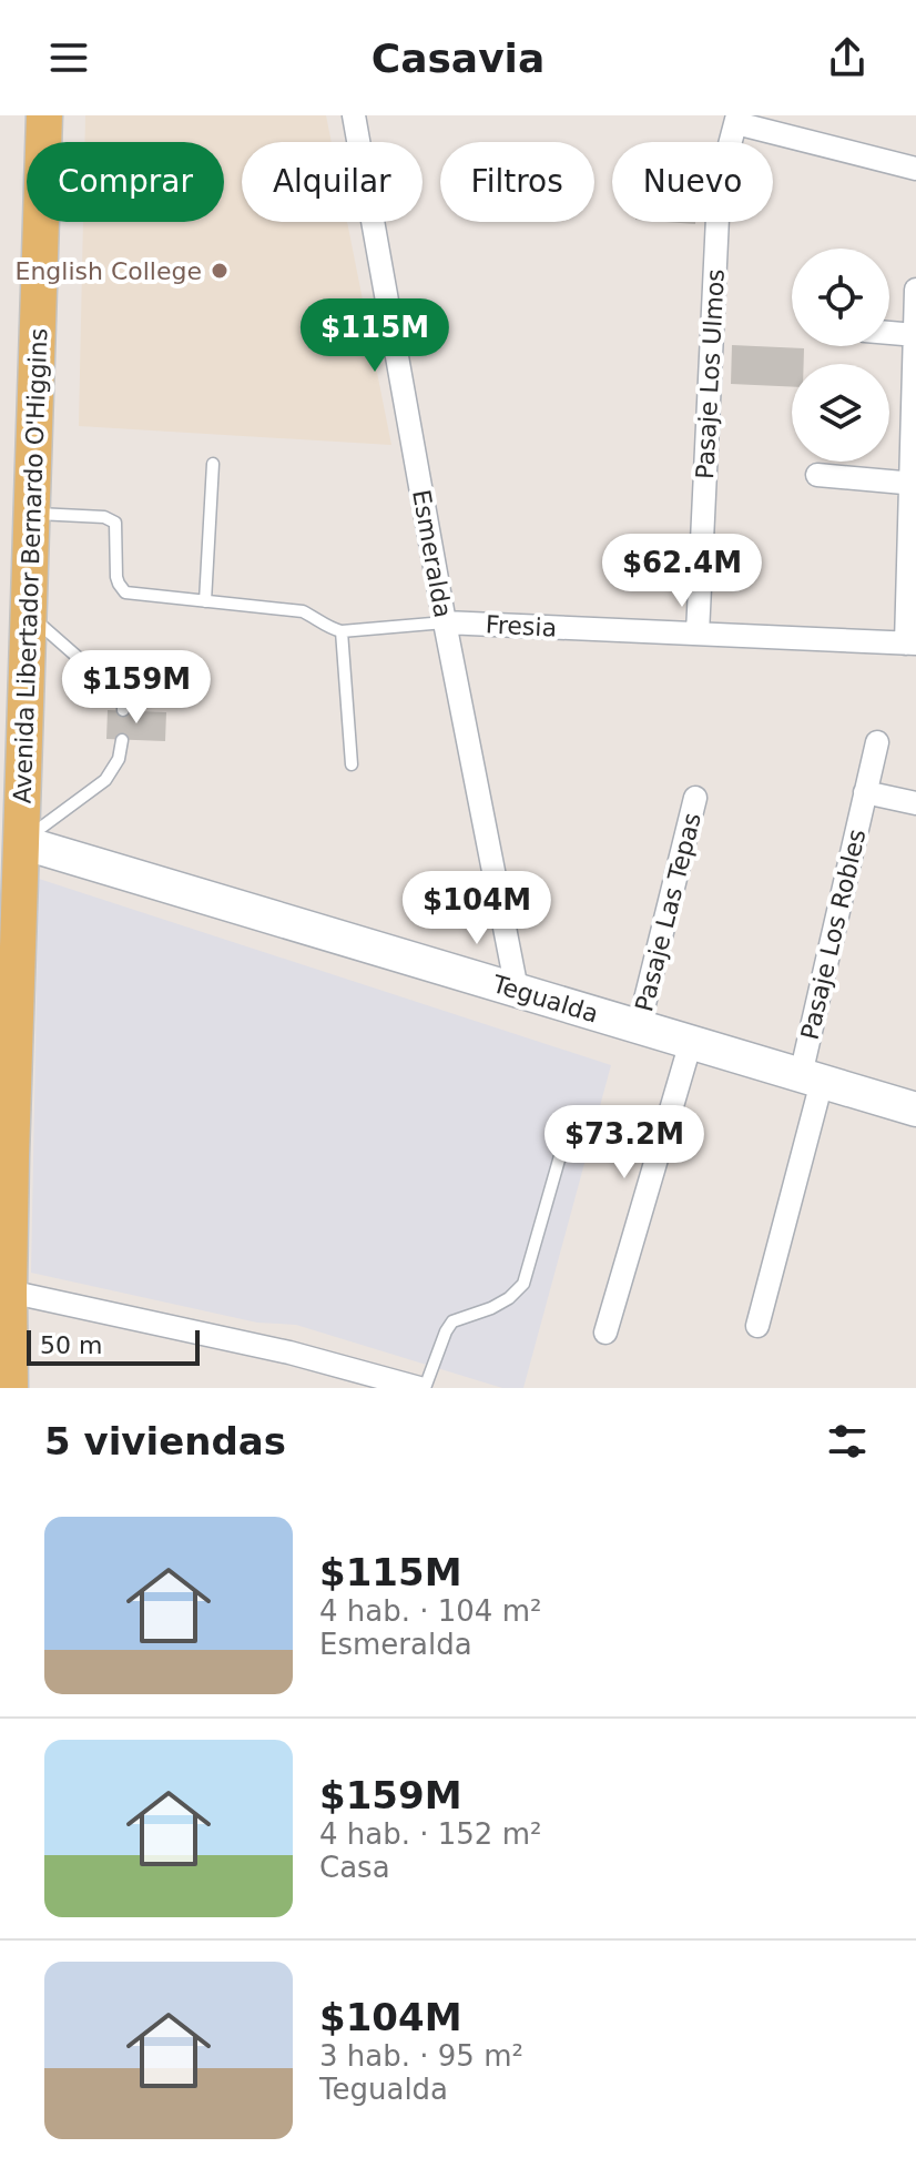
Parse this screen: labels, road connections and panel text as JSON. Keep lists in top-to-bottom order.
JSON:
{
  "streets": {
    "main road": ["Avenida Libertador Bernardo O'Higgins"],
    "street": [
      "Pasaje Los Ulmos",
      "Esmeralda",
      "Fresia",
      "Pasaje Las Tepas",
      "Pasaje Los Robles",
      "Tegualda"
    ]
  },
  "crossings": [
    ["Pasaje Los Ulmos", "Fresia"],
    ["Esmeralda", "Fresia"],
    ["Esmeralda", "Tegualda"],
    ["Avenida Libertador Bernardo O'Higgins", "Tegualda"],
    ["Pasaje Las Tepas", "Tegualda"],
    ["Pasaje Los Robles", "Tegualda"]
  ],
  "places": ["English College"],
  "scale_bar": "50 m",
  "page": {
    "header": "Casavia",
    "chip": [
      "Comprar",
      "Alquilar",
      "Filtros",
      "Nuevo"
    ],
    "price": [
      "$115M",
      "$62.4M",
      "$159M",
      "$104M",
      "$73.2M"
    ],
    "scale": "50 m",
    "heading": "5 viviendas",
    "list": [
      {
        "name": "$115M",
        "note": "4 hab. · 104 m² · Esmeralda"
      },
      {
        "name": "$159M",
        "note": "4 hab. · 152 m² · Casa"
      },
      {
        "name": "$104M",
        "note": "3 hab. · 95 m² · Tegualda"
      }
    ]
  }
}
